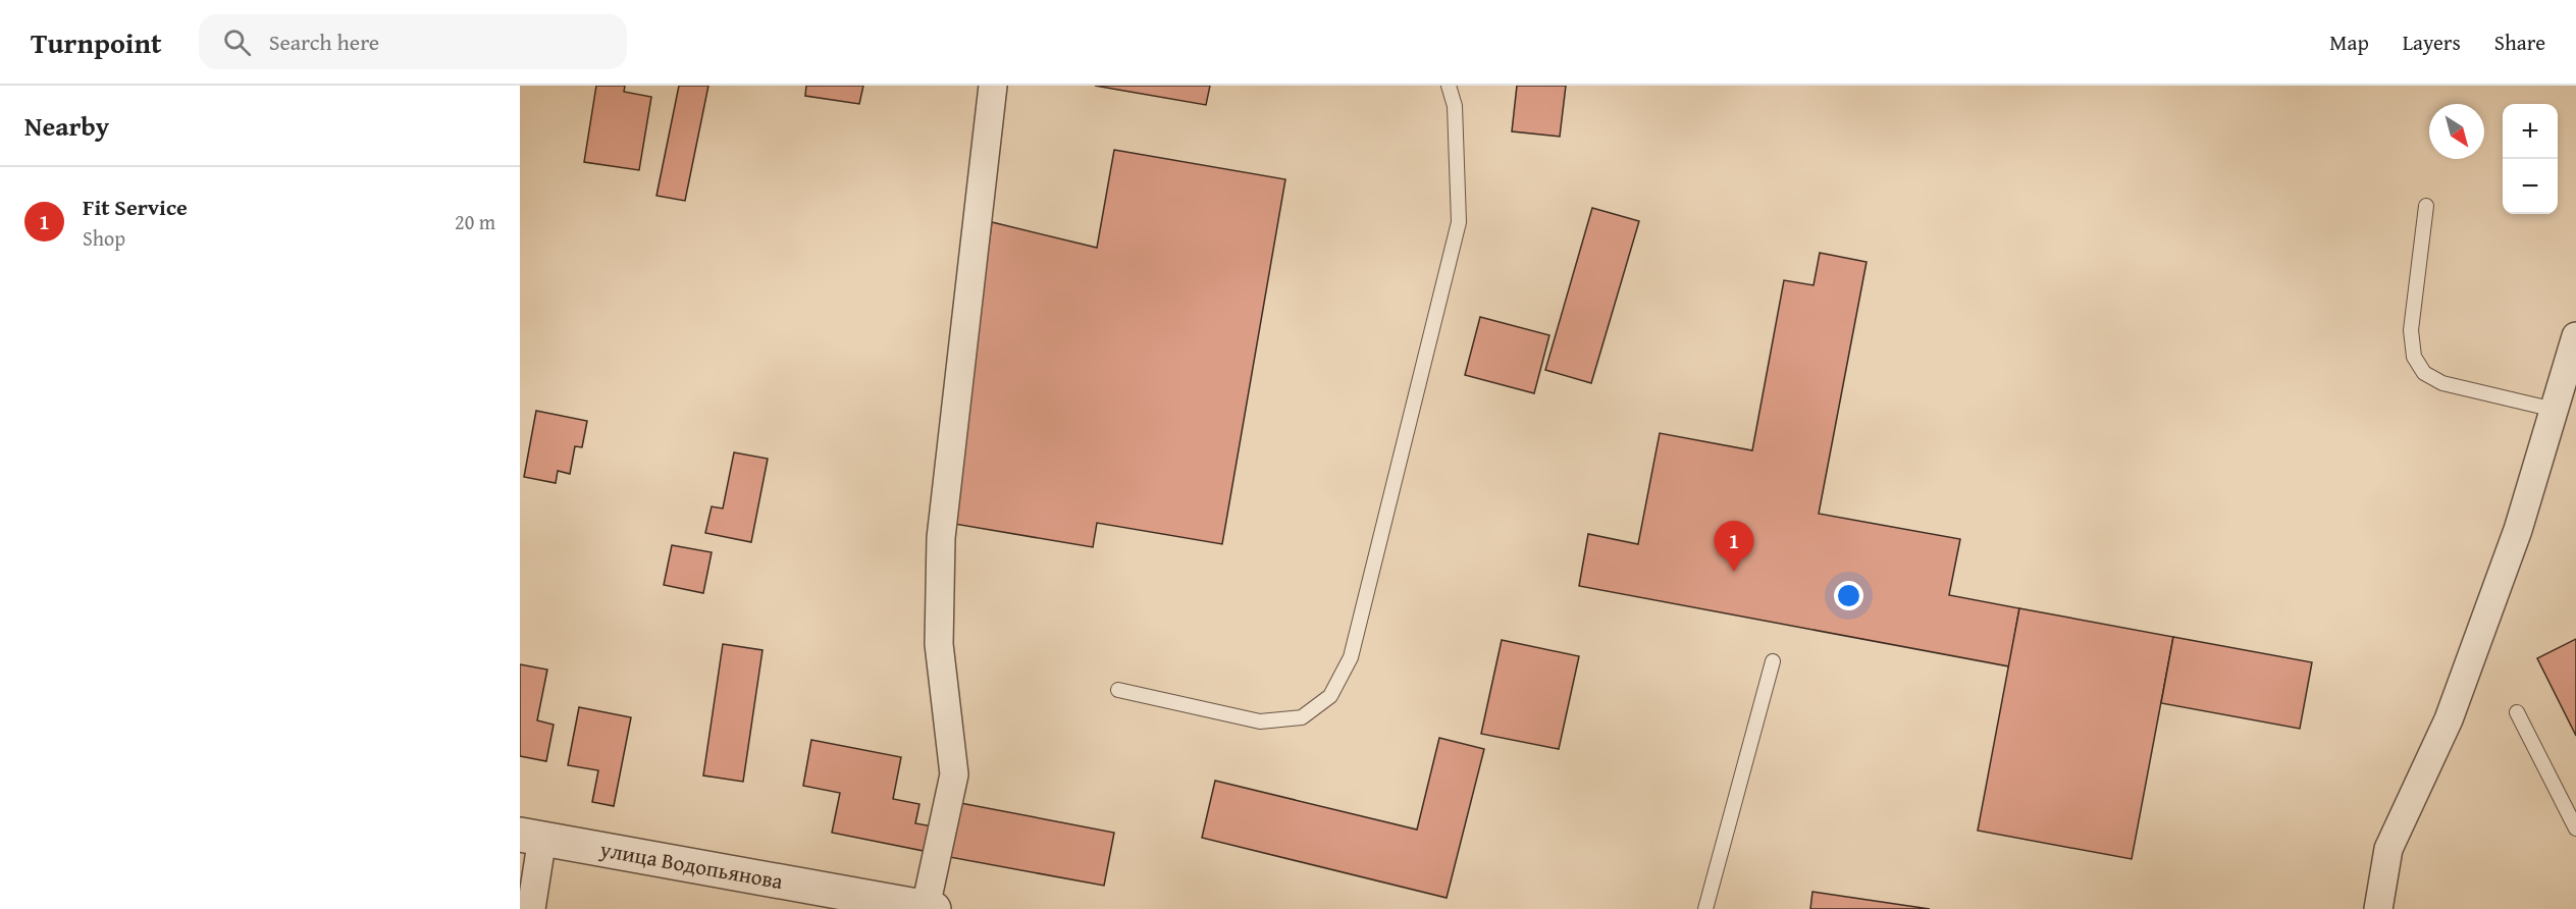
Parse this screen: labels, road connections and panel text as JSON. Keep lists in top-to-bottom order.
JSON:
{
  "streets": {
    "street": ["улица Водопьянова"]
  },
  "north": "bottom right",
  "page": {
    "header": "Turnpoint",
    "search": "Search here",
    "nav": ["Map", "Layers", "Share"],
    "heading": "Nearby",
    "map_buttons": ["+", "−"],
    "list": [
      {
        "mark": "1",
        "name": "Fit Service",
        "note": "Shop",
        "value": "20 m"
      }
    ],
    "pins": "1"
  }
}
